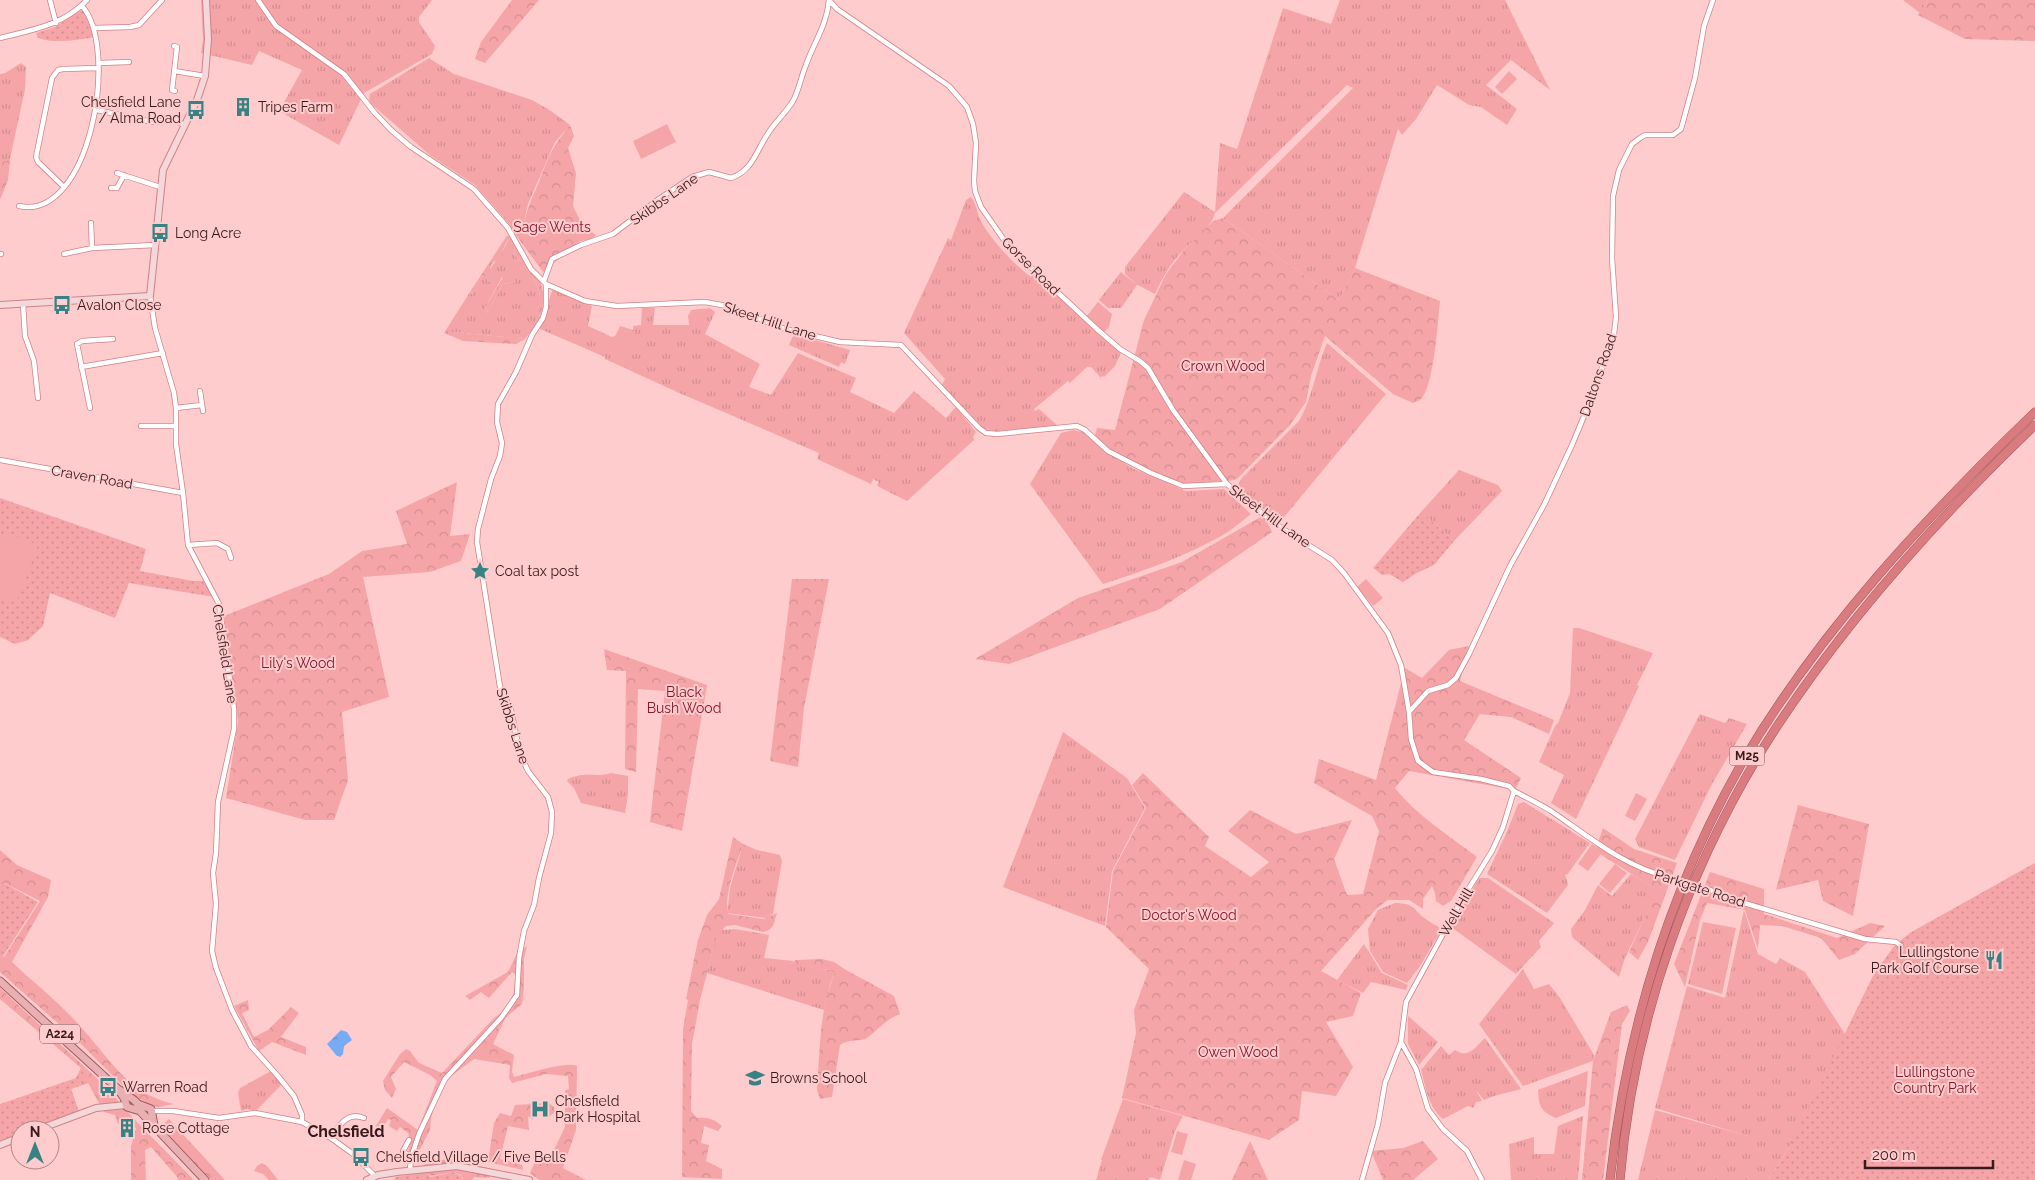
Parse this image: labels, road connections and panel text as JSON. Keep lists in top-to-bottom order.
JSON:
{
  "streets": {
    "highway": ["M25"],
    "main road": ["A224"],
    "street": [
      "Skibbs Lane",
      "Gorse Road",
      "Skeet Hill Lane",
      "Daltons Road",
      "Craven Road",
      "Chelsfield Lane",
      "Parkgate Road",
      "Well Hill"
    ]
  },
  "crossings": [
    ["Skibbs Lane", "Gorse Road"],
    ["Skibbs Lane", "Skeet Hill Lane"],
    ["Gorse Road", "Skeet Hill Lane"],
    ["Skeet Hill Lane", "Daltons Road"],
    ["Craven Road", "Chelsfield Lane"],
    ["Parkgate Road", "Well Hill"]
  ],
  "districts": ["Chelsfield"],
  "parks": [
    "Sage Wents",
    "Crown Wood",
    "Lily's Wood",
    "Black Bush Wood",
    "Doctor's Wood",
    "Owen Wood",
    "Lullingstone Country Park"
  ],
  "places": {
    "building": ["Tripes Farm", "Rose Cottage"],
    "bus stop": [
      "Chelsfield Lane / Alma Road",
      "Long Acre",
      "Avalon Close",
      "Warren Road",
      "Chelsfield Village / Five Bells"
    ],
    "place": ["Coal tax post"],
    "restaurant": ["Lullingstone Park Golf Course"],
    "school or university": ["Browns School"],
    "hospital": ["Chelsfield Park Hospital"]
  },
  "scale_bar": "200 m",
  "north": "top"
}
